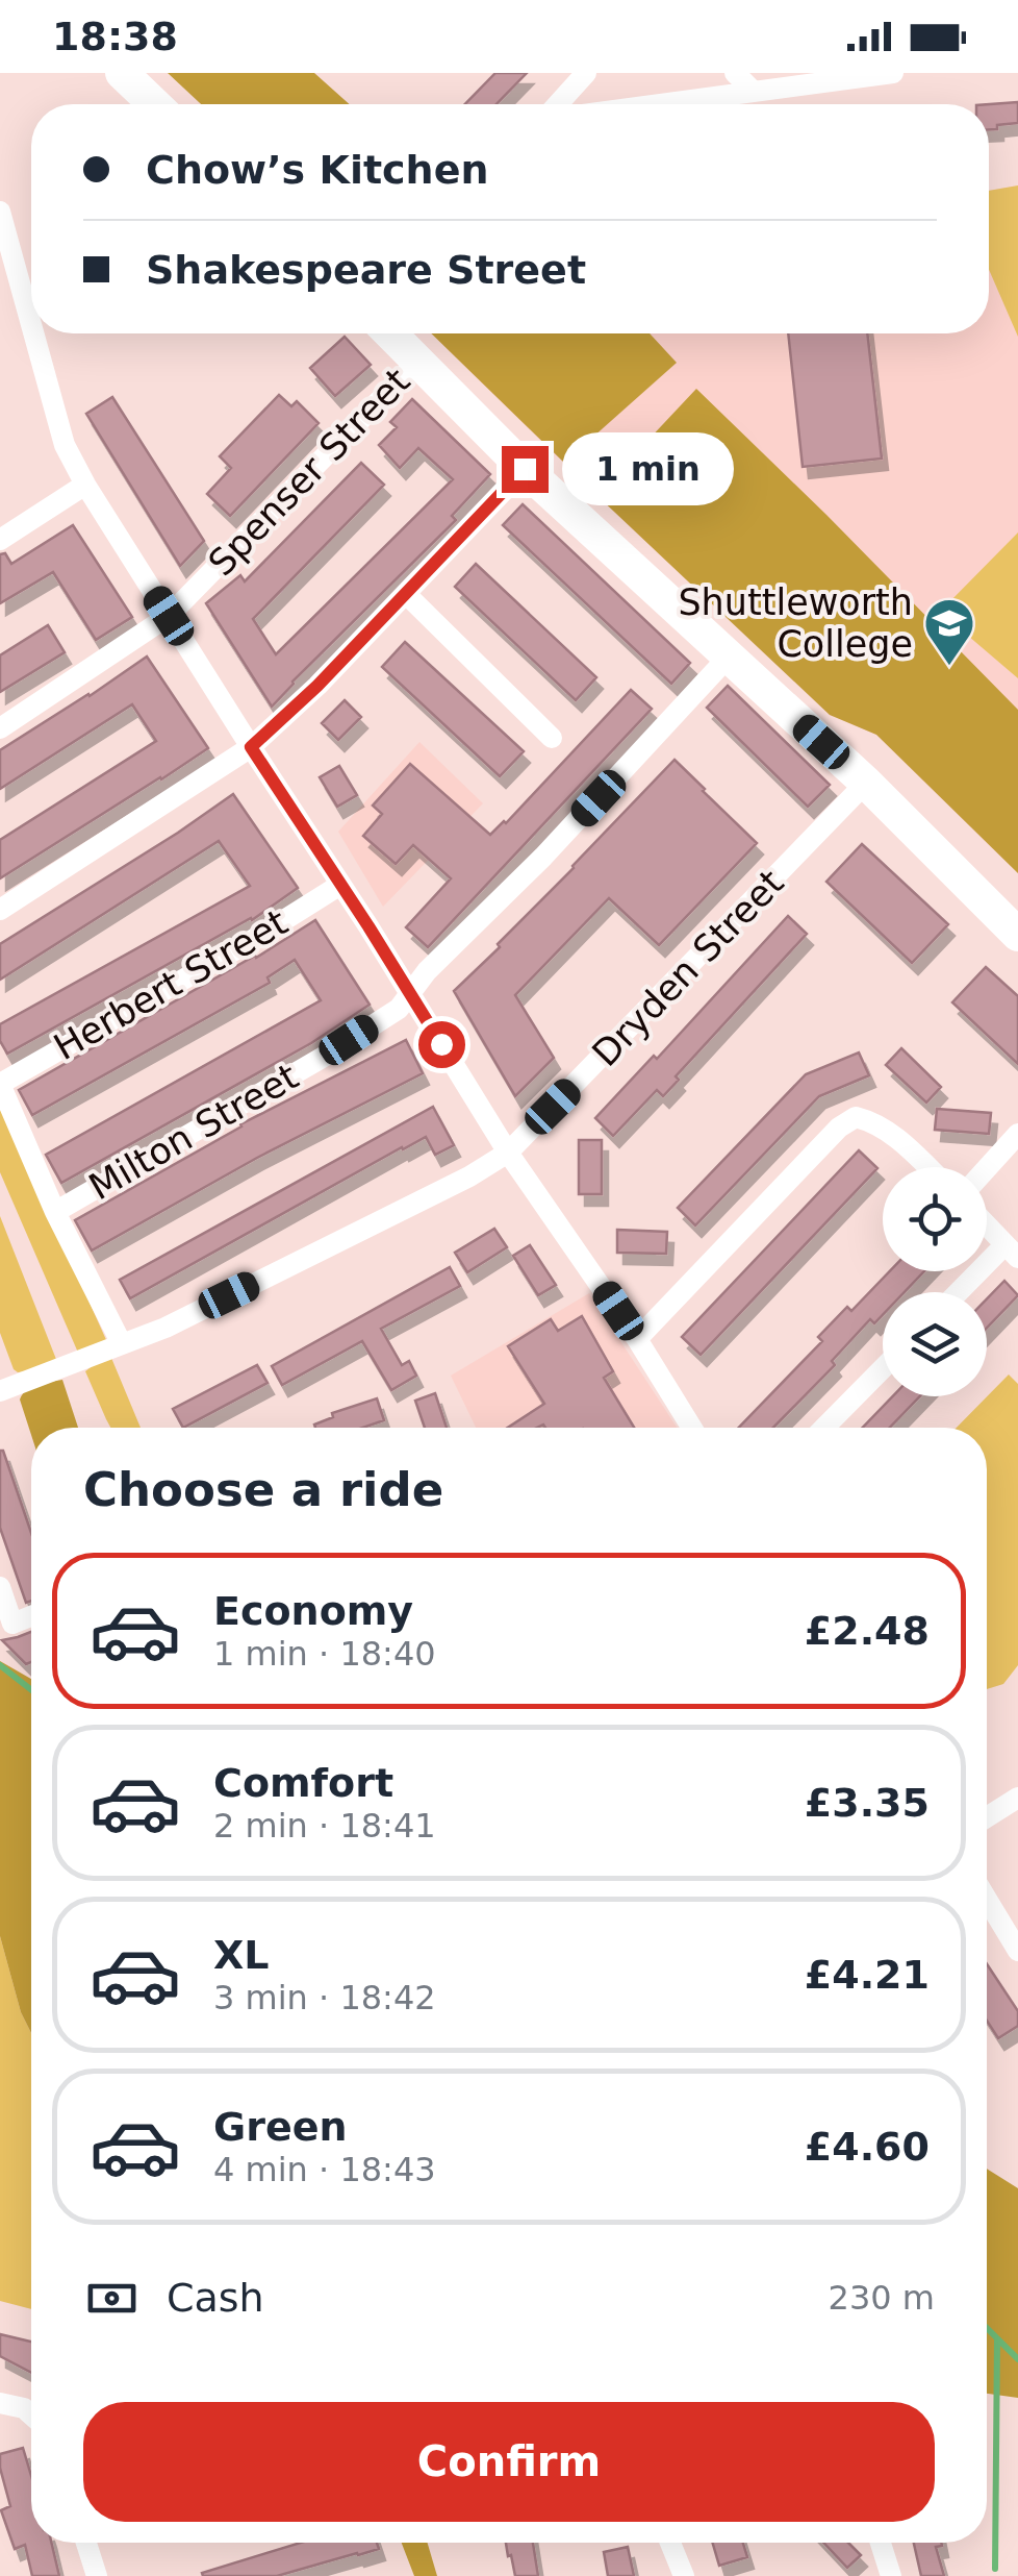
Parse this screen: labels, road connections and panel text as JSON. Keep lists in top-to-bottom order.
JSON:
{
  "streets": {
    "street": [
      "Spenser Street",
      "Dryden Street",
      "Herbert Street",
      "Milton Street"
    ]
  },
  "places": {
    "school or university": ["Shuttleworth College"]
  },
  "page": {
    "status": "18:38",
    "banner": ["Chow’s Kitchen", "Shakespeare Street"],
    "bubble": "1 min",
    "heading": "Choose a ride",
    "list": [
      {
        "name": "Economy",
        "note": "1 min · 18:40",
        "value": "£2.48"
      },
      {
        "name": "Comfort",
        "note": "2 min · 18:41",
        "value": "£3.35"
      },
      {
        "name": "XL",
        "note": "3 min · 18:42",
        "value": "£4.21"
      },
      {
        "name": "Green",
        "note": "4 min · 18:43",
        "value": "£4.60"
      }
    ],
    "pay": ["Cash", "230 m"],
    "buttons": "Confirm"
  }
}
